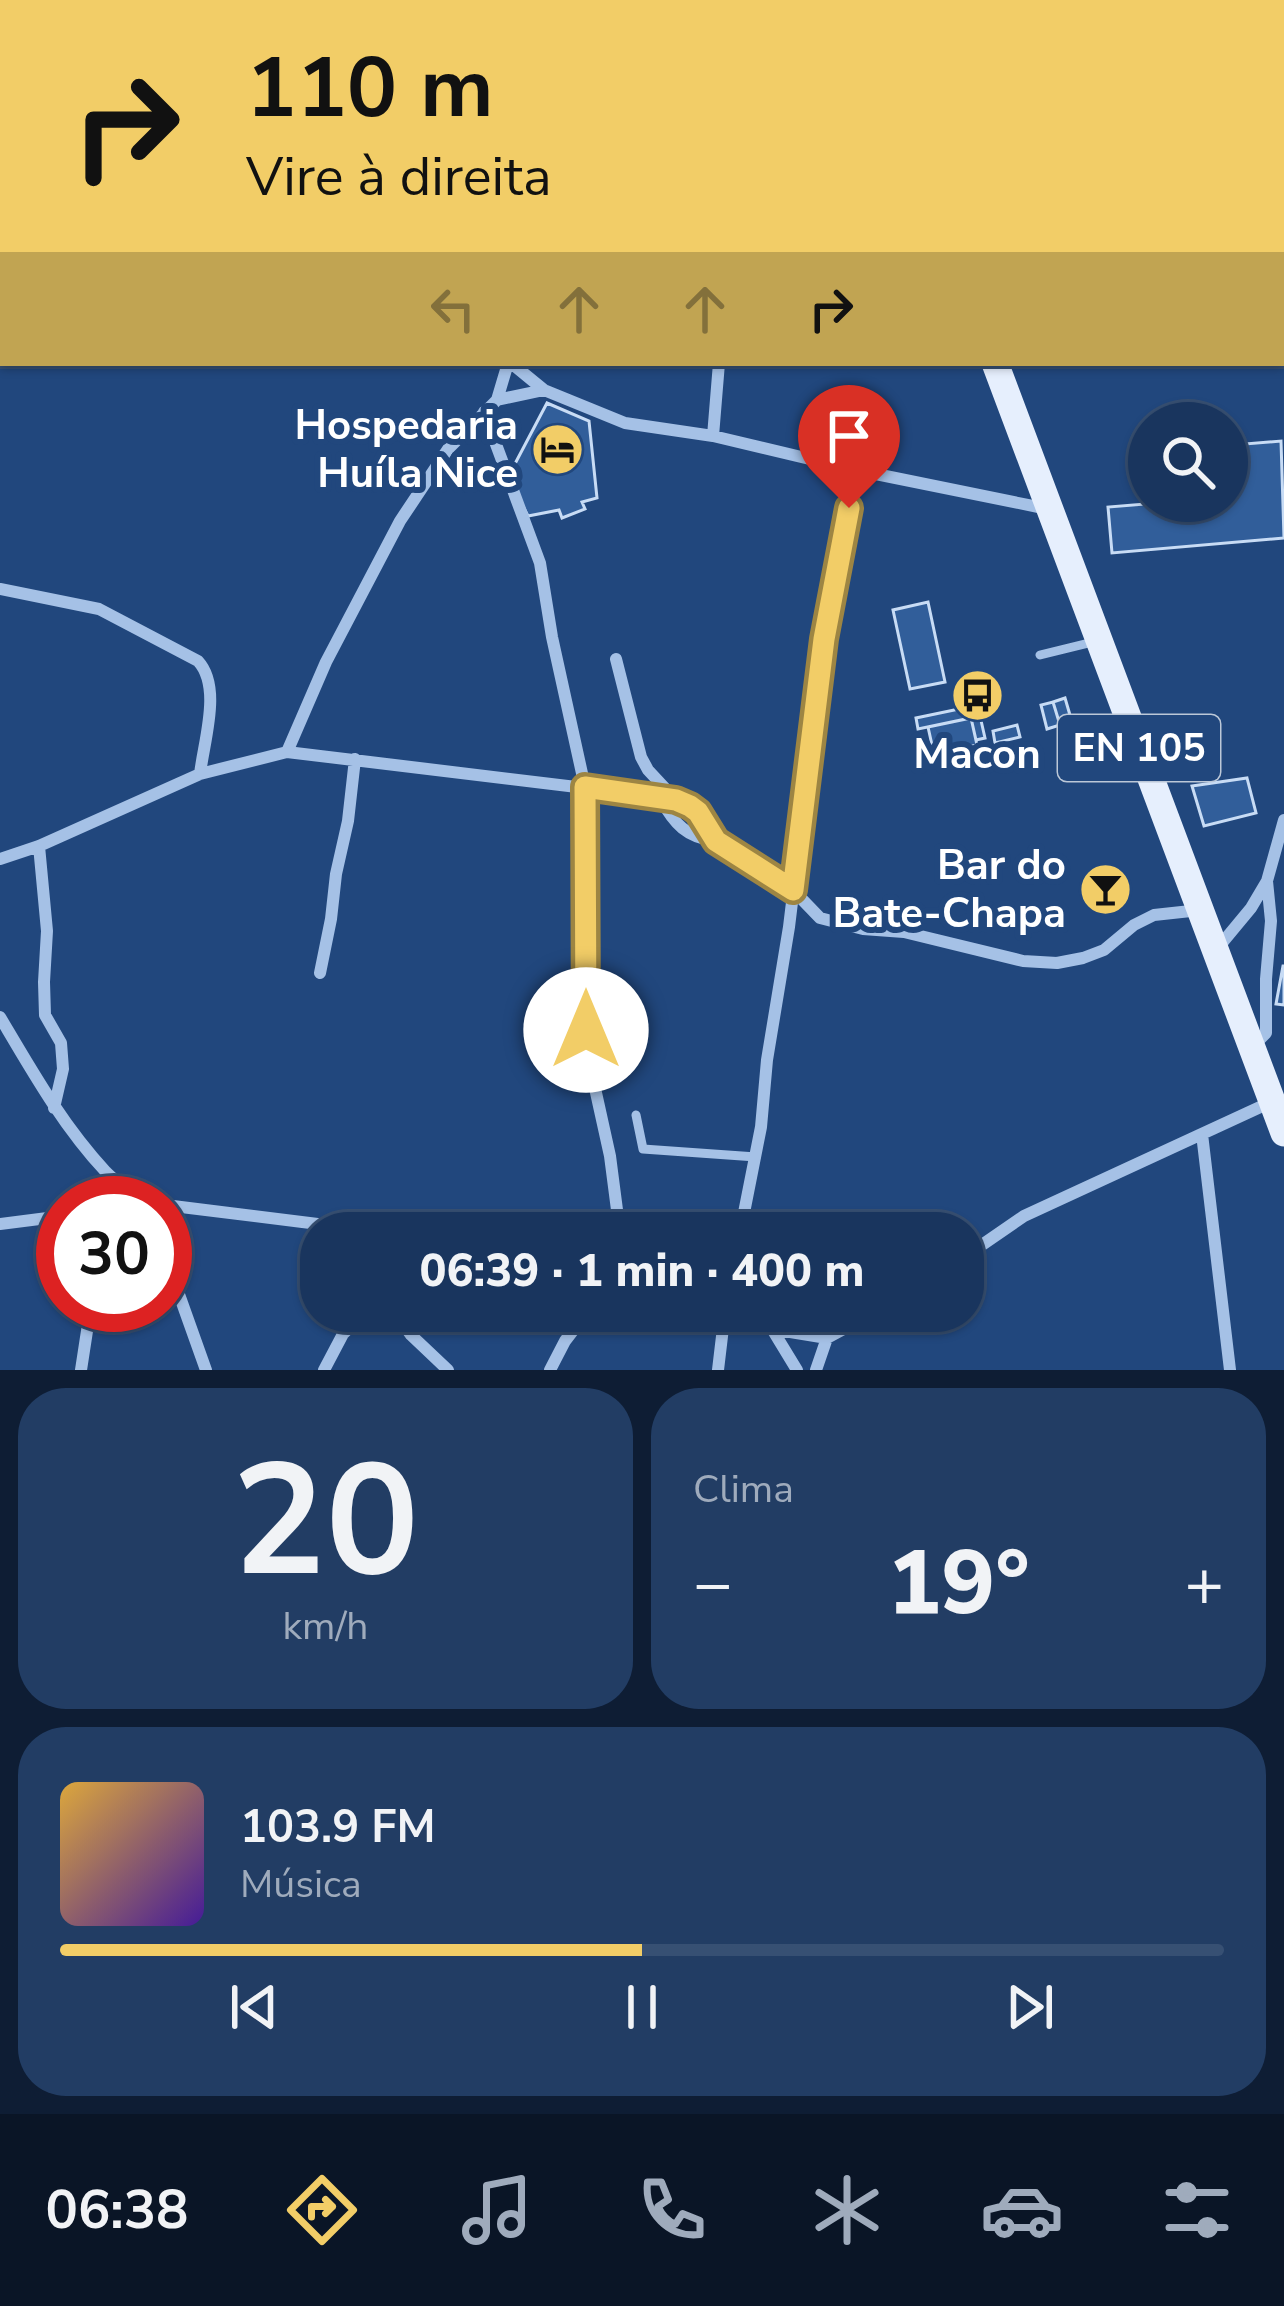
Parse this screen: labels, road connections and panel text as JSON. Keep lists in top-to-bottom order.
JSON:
{
  "streets": {
    "main road": ["EN 105"]
  },
  "places": {
    "hotel": ["Hospedaria Huíla Nice"],
    "bus stop": ["Macon"],
    "bar": ["Bar do Bate-Chapa"]
  },
  "page": {
    "turn": ["110 m", "Vire à direita"],
    "limit": "30",
    "trip": "06:39 · 1 min · 400 m",
    "tile": [
      ["20", "km/h"],
      "Clima"
    ],
    "heat": ["−", "19°", "+"],
    "song": ["103.9 FM", "Música"],
    "tabs": "06:38"
  }
}
